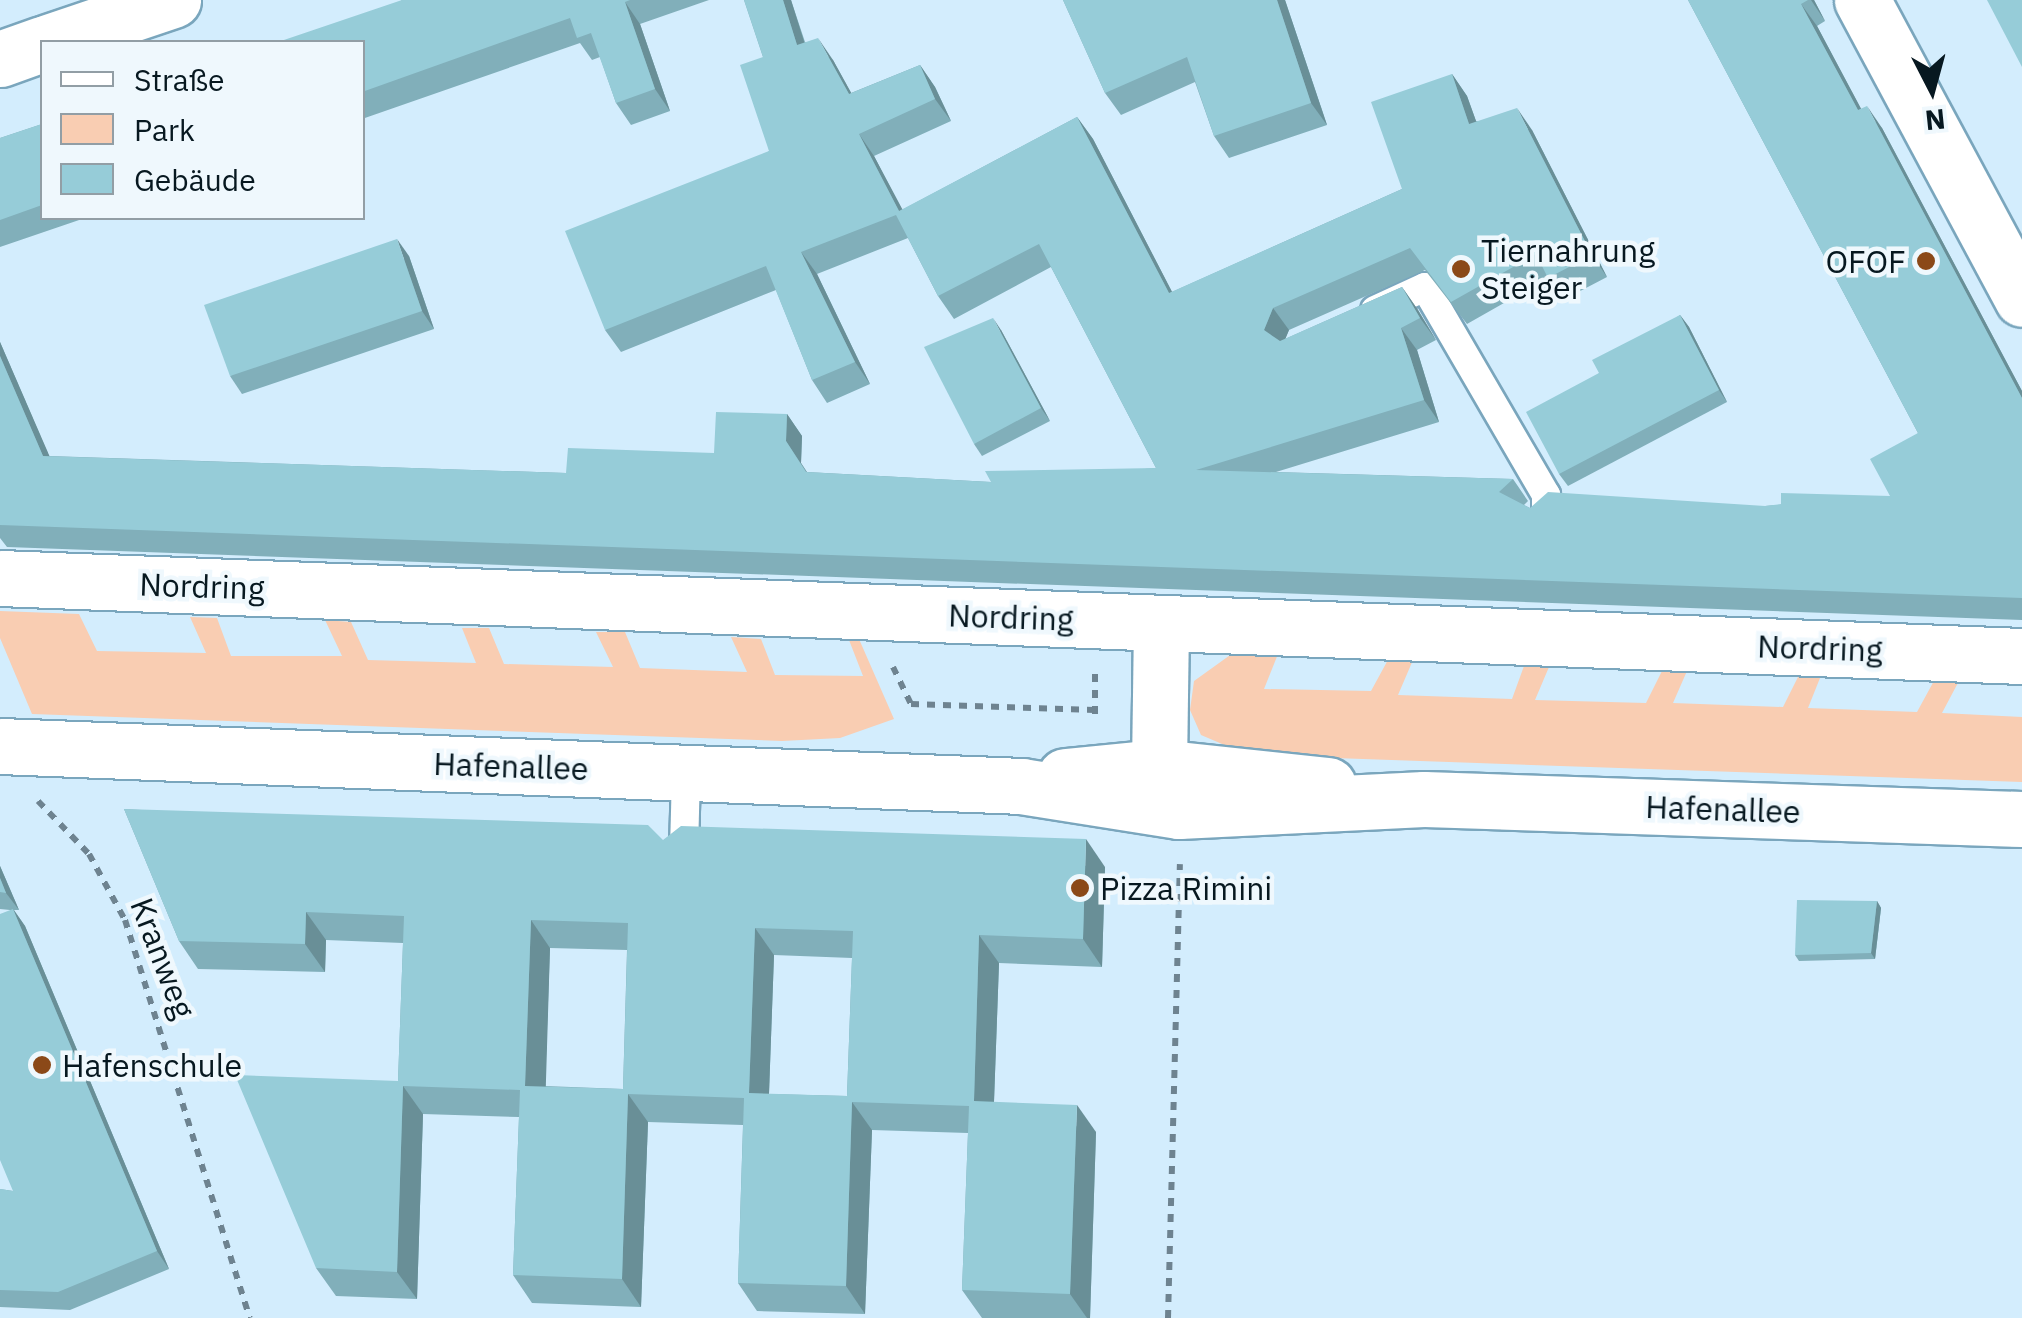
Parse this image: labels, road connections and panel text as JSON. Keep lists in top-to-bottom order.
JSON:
{
  "streets": {
    "street": ["Nordring", "Hafenallee"],
    "path": ["Kranweg"]
  },
  "places": [
    "OFOF",
    "Tiernahrung Steiger",
    "Pizza Rimini",
    "Hafenschule"
  ],
  "legend": ["Straße", "Park", "Gebäude"],
  "north": "bottom"
}
